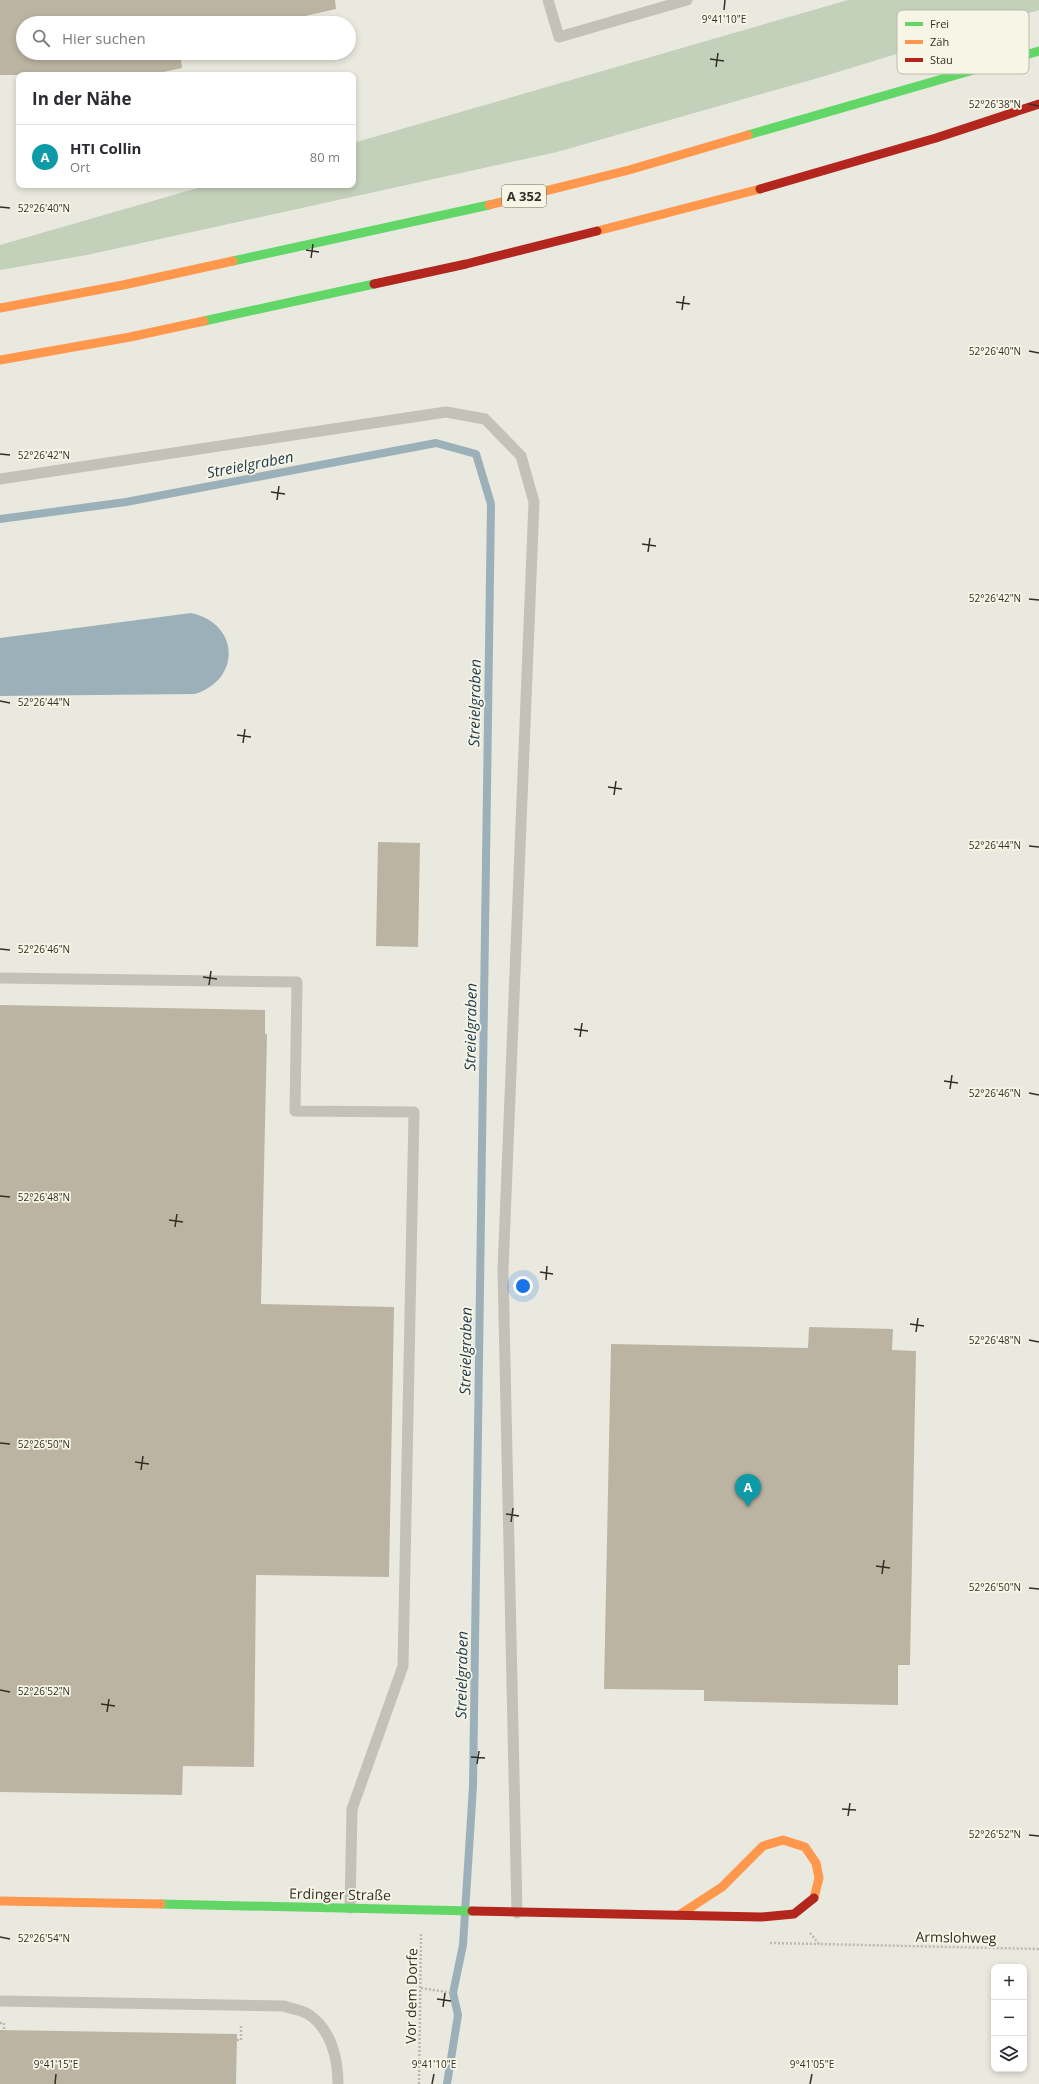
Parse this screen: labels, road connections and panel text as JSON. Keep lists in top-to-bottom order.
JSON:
{
  "streets": {
    "main road": ["A 352", "Erdinger Straße"],
    "path": ["Armslohweg", "Vor dem Dorfe"]
  },
  "crossings": [
    ["Erdinger Straße", "Armslohweg"],
    ["Erdinger Straße", "Vor dem Dorfe"]
  ],
  "water": ["Streielgraben"],
  "legend": ["Frei", "Zäh", "Stau"],
  "page": {
    "search": "Hier suchen",
    "heading": "In der Nähe",
    "list": [
      {
        "mark": "A",
        "name": "HTI Collin",
        "note": "Ort",
        "value": "80 m"
      }
    ],
    "pins": "A",
    "map_buttons": ["+", "−"]
  },
  "coordinates": [
    "9°41'10\"E",
    "52°26'38\"N",
    "52°26'40\"N",
    "52°26'42\"N",
    "52°26'44\"N",
    "52°26'46\"N",
    "52°26'48\"N",
    "52°26'50\"N",
    "52°26'52\"N",
    "52°26'54\"N",
    "9°41'15\"E",
    "9°41'05\"E"
  ]
}
